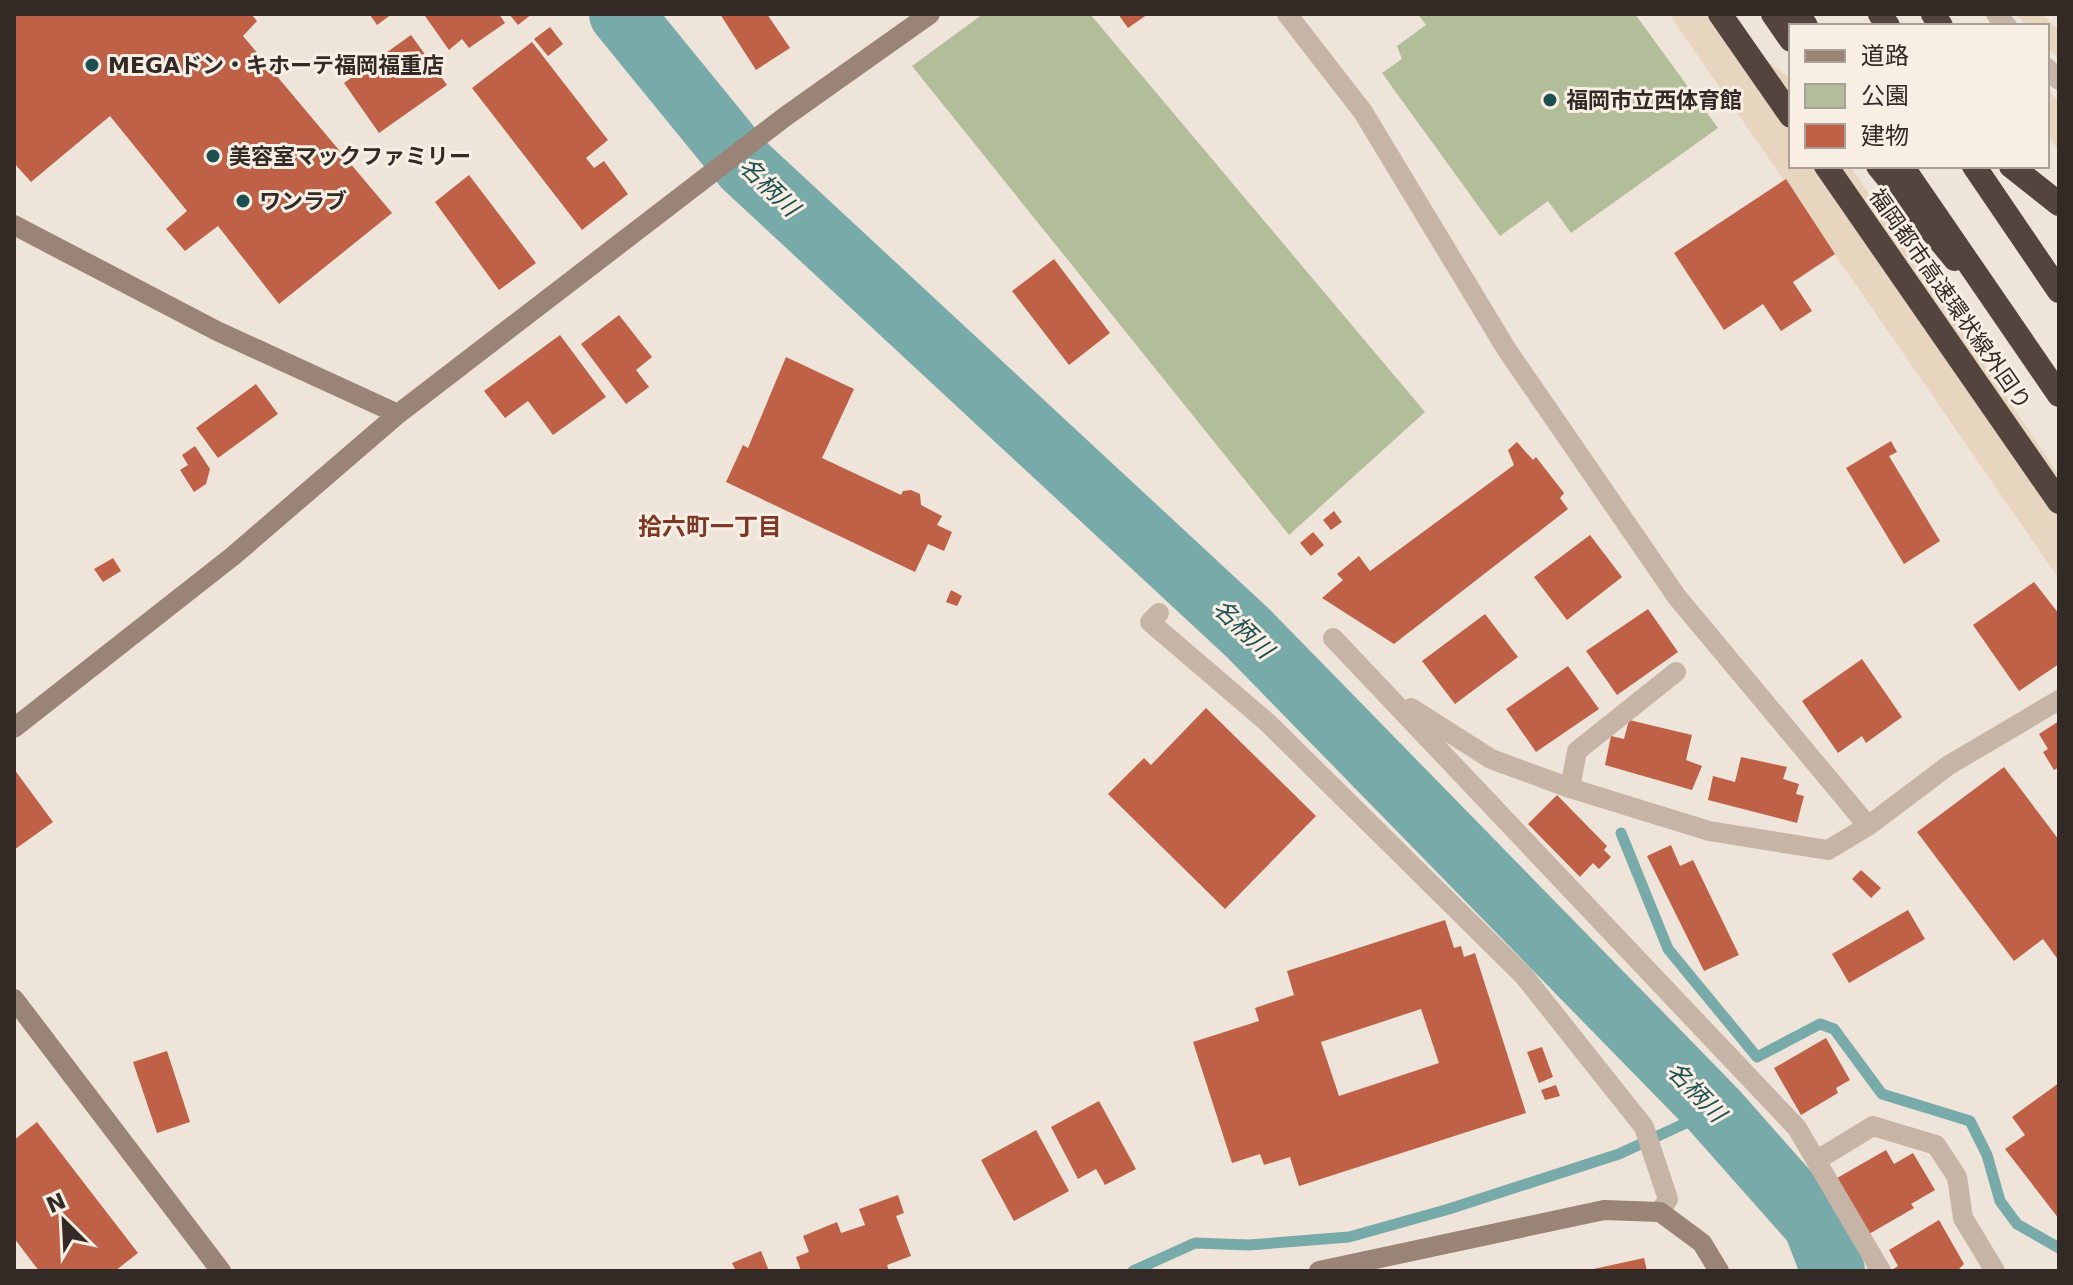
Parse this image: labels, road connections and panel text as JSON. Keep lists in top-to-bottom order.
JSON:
{
  "streets": {
    "highway": ["福岡都市高速環状線外回り"]
  },
  "districts": ["拾六町一丁目"],
  "water": ["名柄川"],
  "places": [
    "MEGAドン・キホーテ福岡福重店",
    "福岡市立西体育館",
    "美容室マックファミリー",
    "ワンラブ"
  ],
  "legend": ["道路", "公園", "建物"],
  "north": "top left"
}
